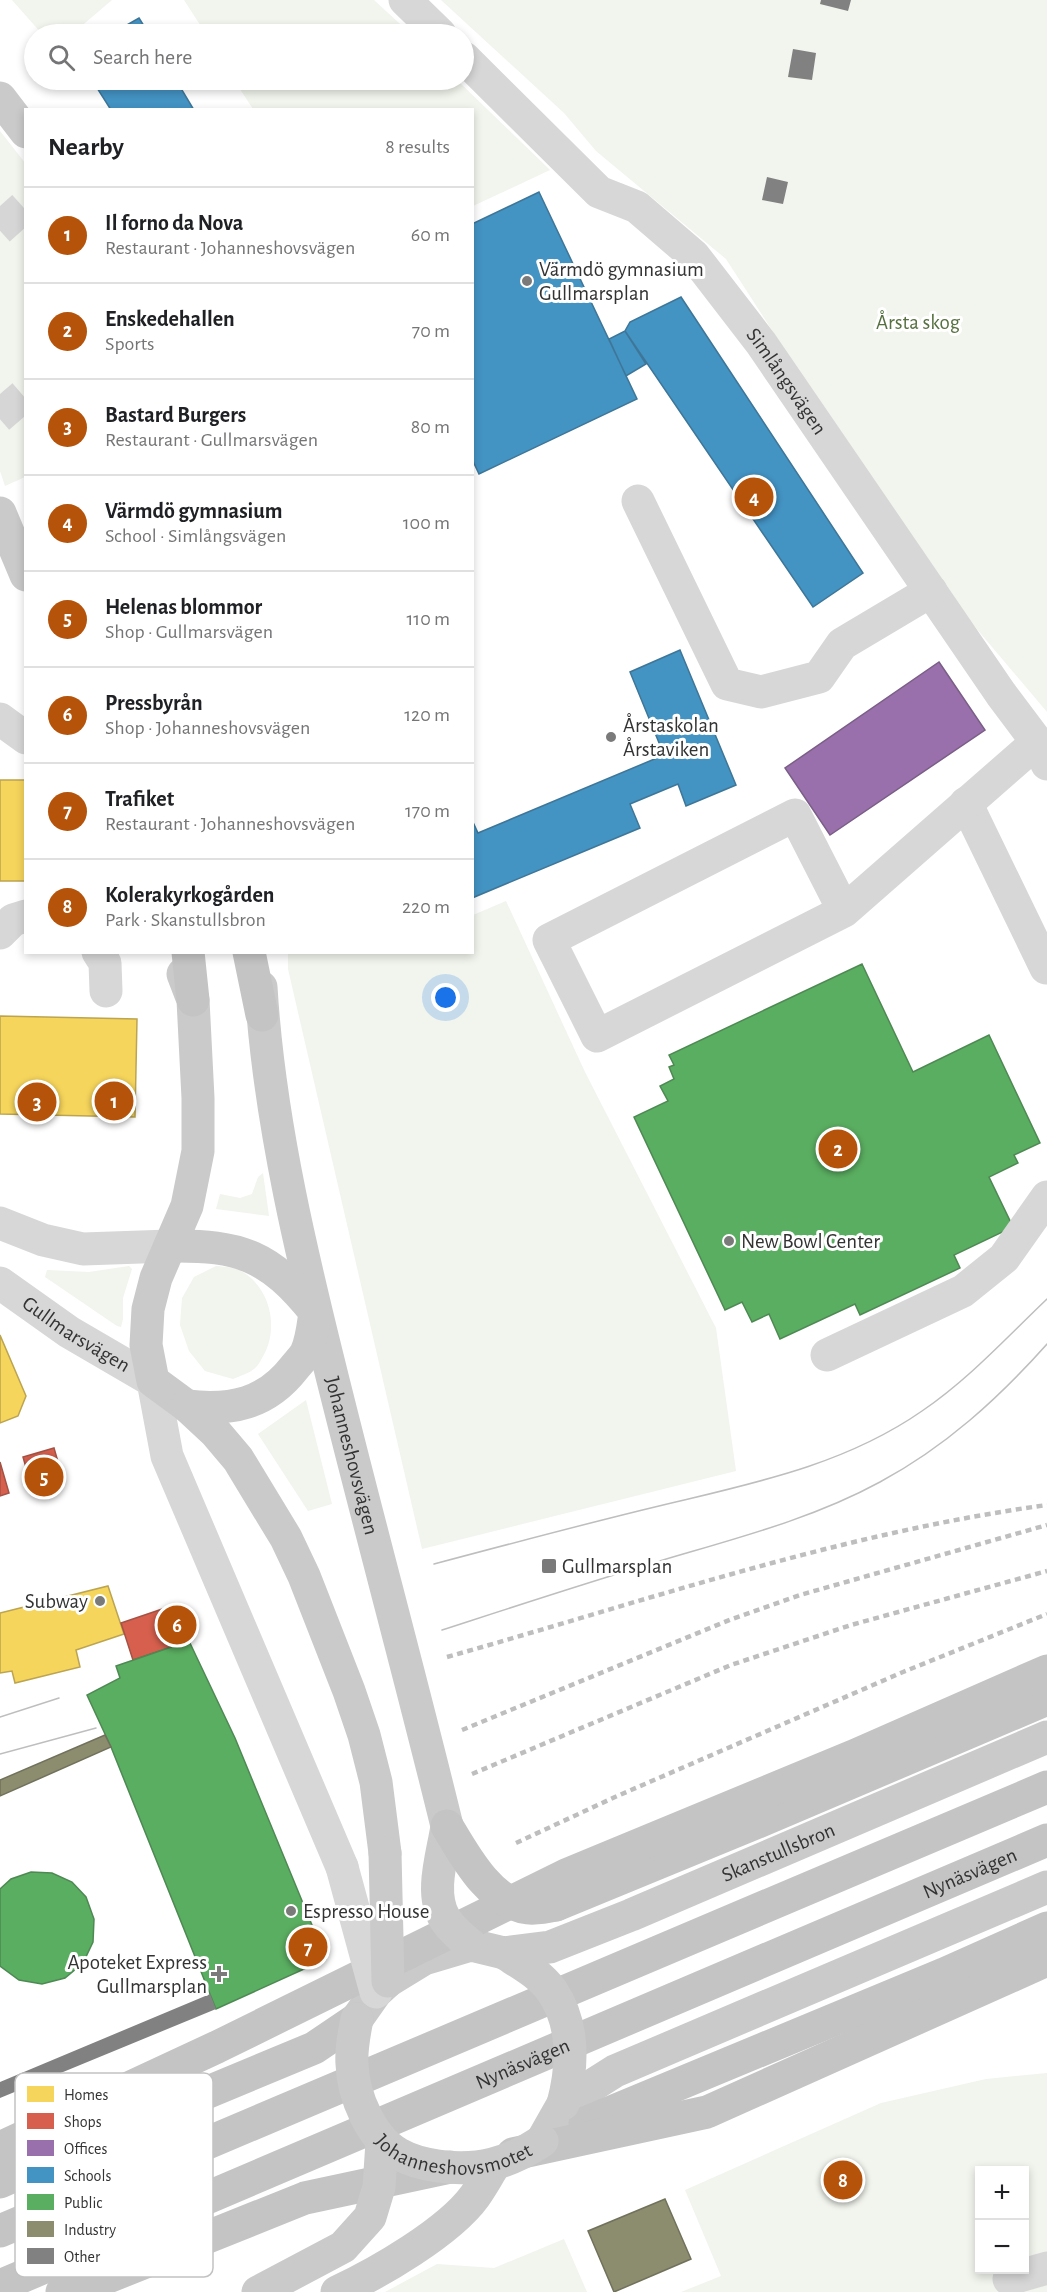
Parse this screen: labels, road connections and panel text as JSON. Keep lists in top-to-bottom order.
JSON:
{
  "streets": {
    "highway": ["Nynäsvägen"],
    "main road": ["Johanneshovsvägen", "Skanstullsbron", "Johanneshovsmotet"],
    "street": ["Simlångsvägen", "Gullmarsvägen"]
  },
  "crossings": [
    ["Gullmarsvägen", "Johanneshovsvägen"],
    ["Johanneshovsvägen", "Johanneshovsmotet"],
    ["Skanstullsbron", "Johanneshovsmotet"]
  ],
  "parks": ["Årsta skog"],
  "places": {
    "other": [
      "Värmdö gymnasium Gullmarsplan",
      "Årstaskolan Årstaviken",
      "New Bowl Center",
      "Subway",
      "Espresso House"
    ],
    "transit": ["Gullmarsplan"],
    "health": ["Apoteket Express Gullmarsplan"]
  },
  "legend": [
    "Homes",
    "Shops",
    "Offices",
    "Schools",
    "Public",
    "Industry",
    "Other"
  ],
  "page": {
    "search": "Search here",
    "heading": ["Nearby", "8 results"],
    "list": [
      {
        "mark": "1",
        "name": "Il forno da Nova",
        "note": "Restaurant · Johanneshovsvägen",
        "value": "60 m"
      },
      {
        "mark": "2",
        "name": "Enskedehallen",
        "note": "Sports",
        "value": "70 m"
      },
      {
        "mark": "3",
        "name": "Bastard Burgers",
        "note": "Restaurant · Gullmarsvägen",
        "value": "80 m"
      },
      {
        "mark": "4",
        "name": "Värmdö gymnasium",
        "note": "School · Simlångsvägen",
        "value": "100 m"
      },
      {
        "mark": "5",
        "name": "Helenas blommor",
        "note": "Shop · Gullmarsvägen",
        "value": "110 m"
      },
      {
        "mark": "6",
        "name": "Pressbyrån",
        "note": "Shop · Johanneshovsvägen",
        "value": "120 m"
      },
      {
        "mark": "7",
        "name": "Trafiket",
        "note": "Restaurant · Johanneshovsvägen",
        "value": "170 m"
      },
      {
        "mark": "8",
        "name": "Kolerakyrkogården",
        "note": "Park · Skanstullsbron",
        "value": "220 m"
      }
    ],
    "pins": [
      "4",
      "1",
      "3",
      "2",
      "5",
      "6",
      "7",
      "8"
    ],
    "map_buttons": ["+", "−"]
  }
}
